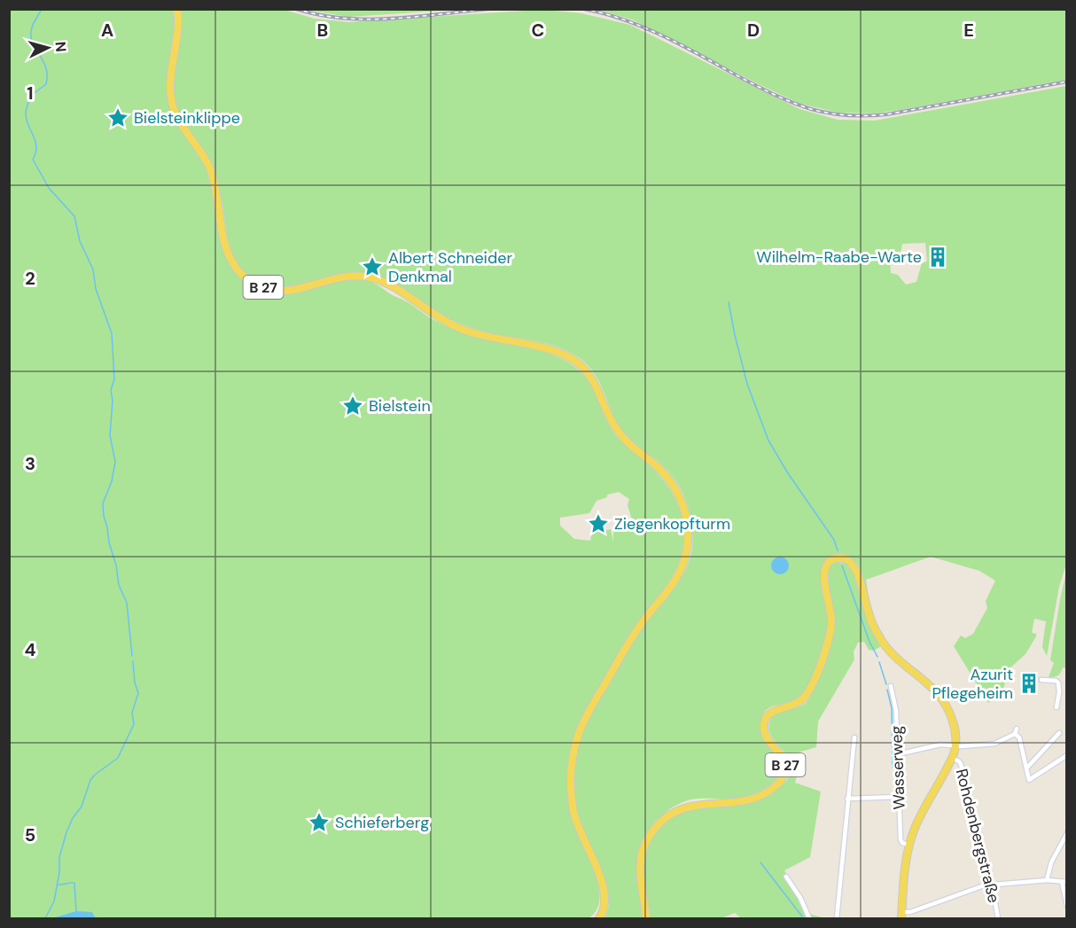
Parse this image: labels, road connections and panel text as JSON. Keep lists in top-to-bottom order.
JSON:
{
  "streets": {
    "main road": ["B 27"],
    "street": ["Wasserweg", "Rohdenbergstraße"]
  },
  "crossings": [
    ["B 27", "Wasserweg"],
    ["B 27", "Rohdenbergstraße"]
  ],
  "places": {
    "place": [
      "Bielsteinklippe",
      "Albert Schneider Denkmal",
      "Bielstein",
      "Ziegenkopfturm",
      "Schieferberg"
    ],
    "building": ["Wilhelm-Raabe-Warte", "Azurit Pflegeheim"]
  },
  "north": "right",
  "grid": {
    "columns": [
      "A",
      "B",
      "C",
      "D",
      "E"
    ],
    "rows": [
      "1",
      "2",
      "3",
      "4",
      "5"
    ]
  }
}
